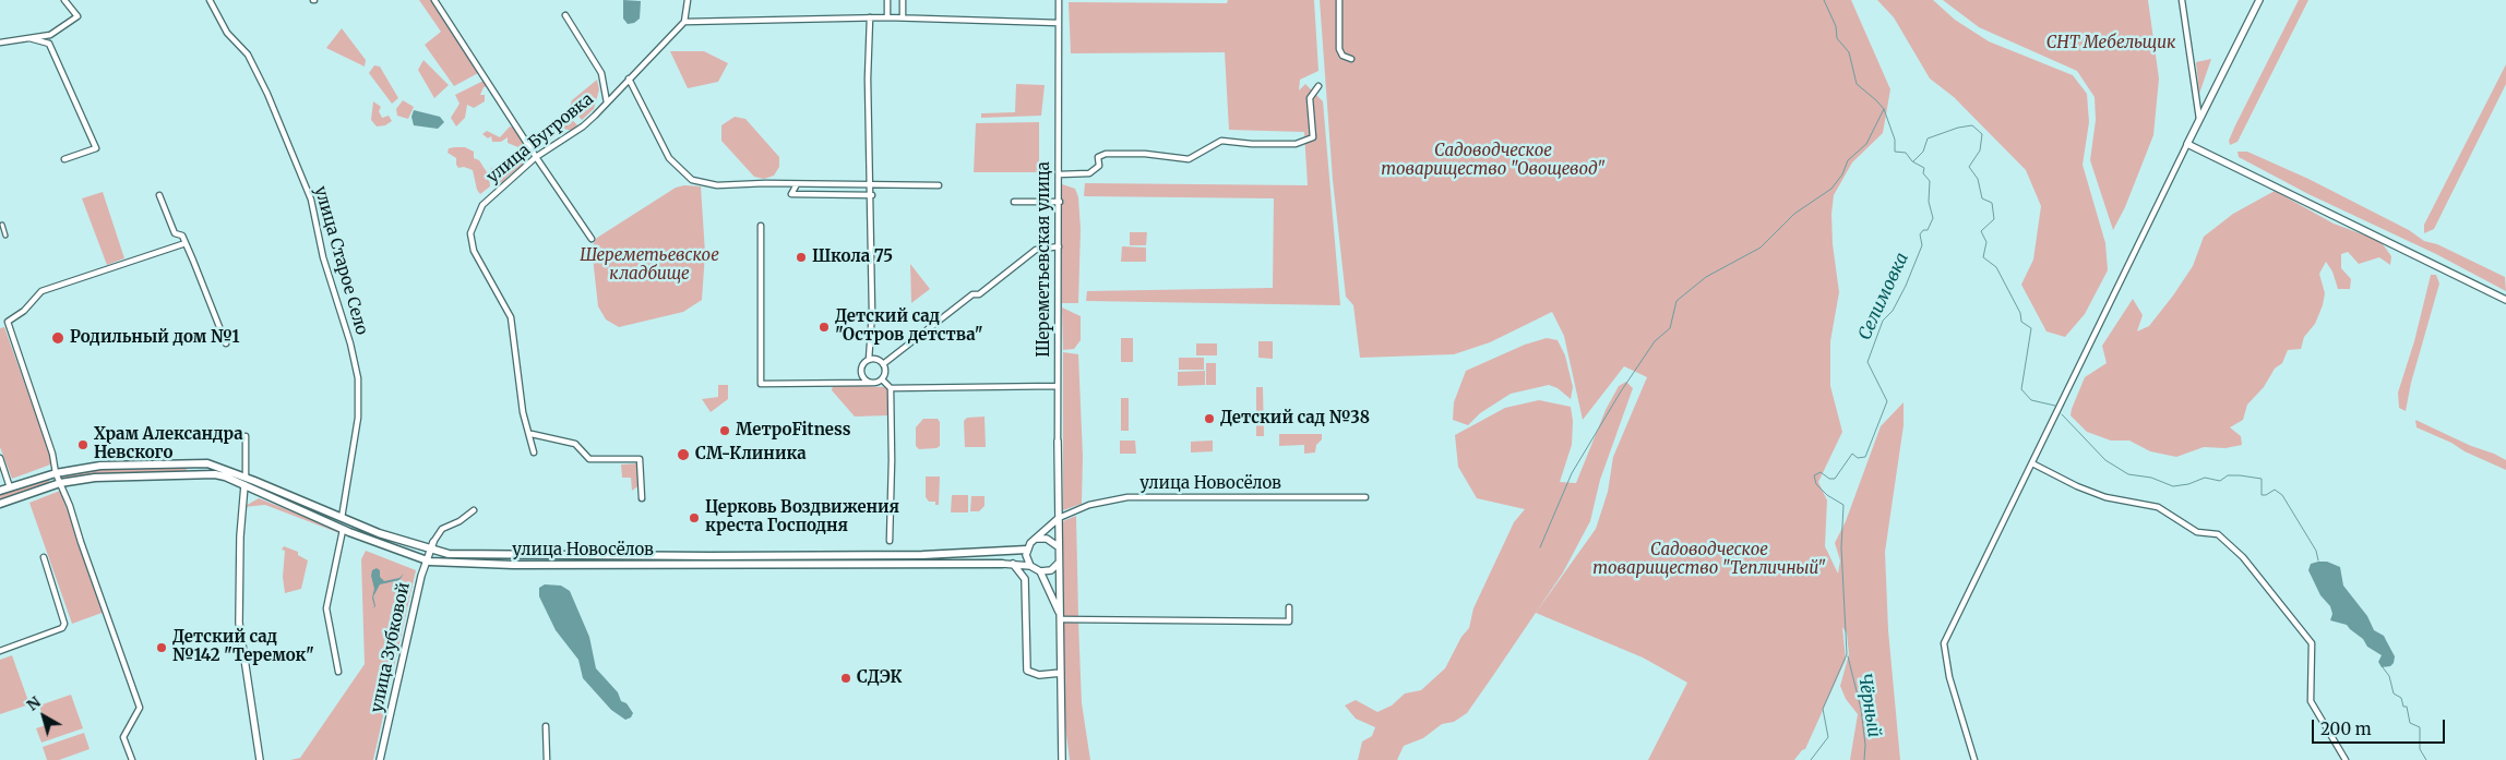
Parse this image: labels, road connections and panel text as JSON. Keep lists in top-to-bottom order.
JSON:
{
  "streets": {
    "main road": ["улица Новосёлов"],
    "street": [
      "улица Бугровка",
      "Шереметьевская улица",
      "улица Старое Село",
      "улица Зубковой"
    ]
  },
  "crossings": [
    ["Шереметьевская улица", "улица Новосёлов"],
    ["улица Старое Село", "улица Новосёлов"],
    ["улица Новосёлов", "улица Зубковой"]
  ],
  "water": ["Селимовка", "Чёрный"],
  "parks": [
    "СНТ Мебельщик",
    "Садоводческое товарищество \"Овощевод\"",
    "Шереметьевское кладбище",
    "Садоводческое товарищество \"Тепличный\""
  ],
  "places": [
    "Школа 75",
    "Детский сад \"Остров детства\"",
    "Родильный дом №1",
    "Детский сад №38",
    "МетроFitness",
    "Храм Александра Невского",
    "СМ-Клиника",
    "Церковь Воздвижения креста Господня",
    "Детский сад №142 \"Теремок\"",
    "СДЭК"
  ],
  "scale_bar": "200 m",
  "north": "top left"
}
